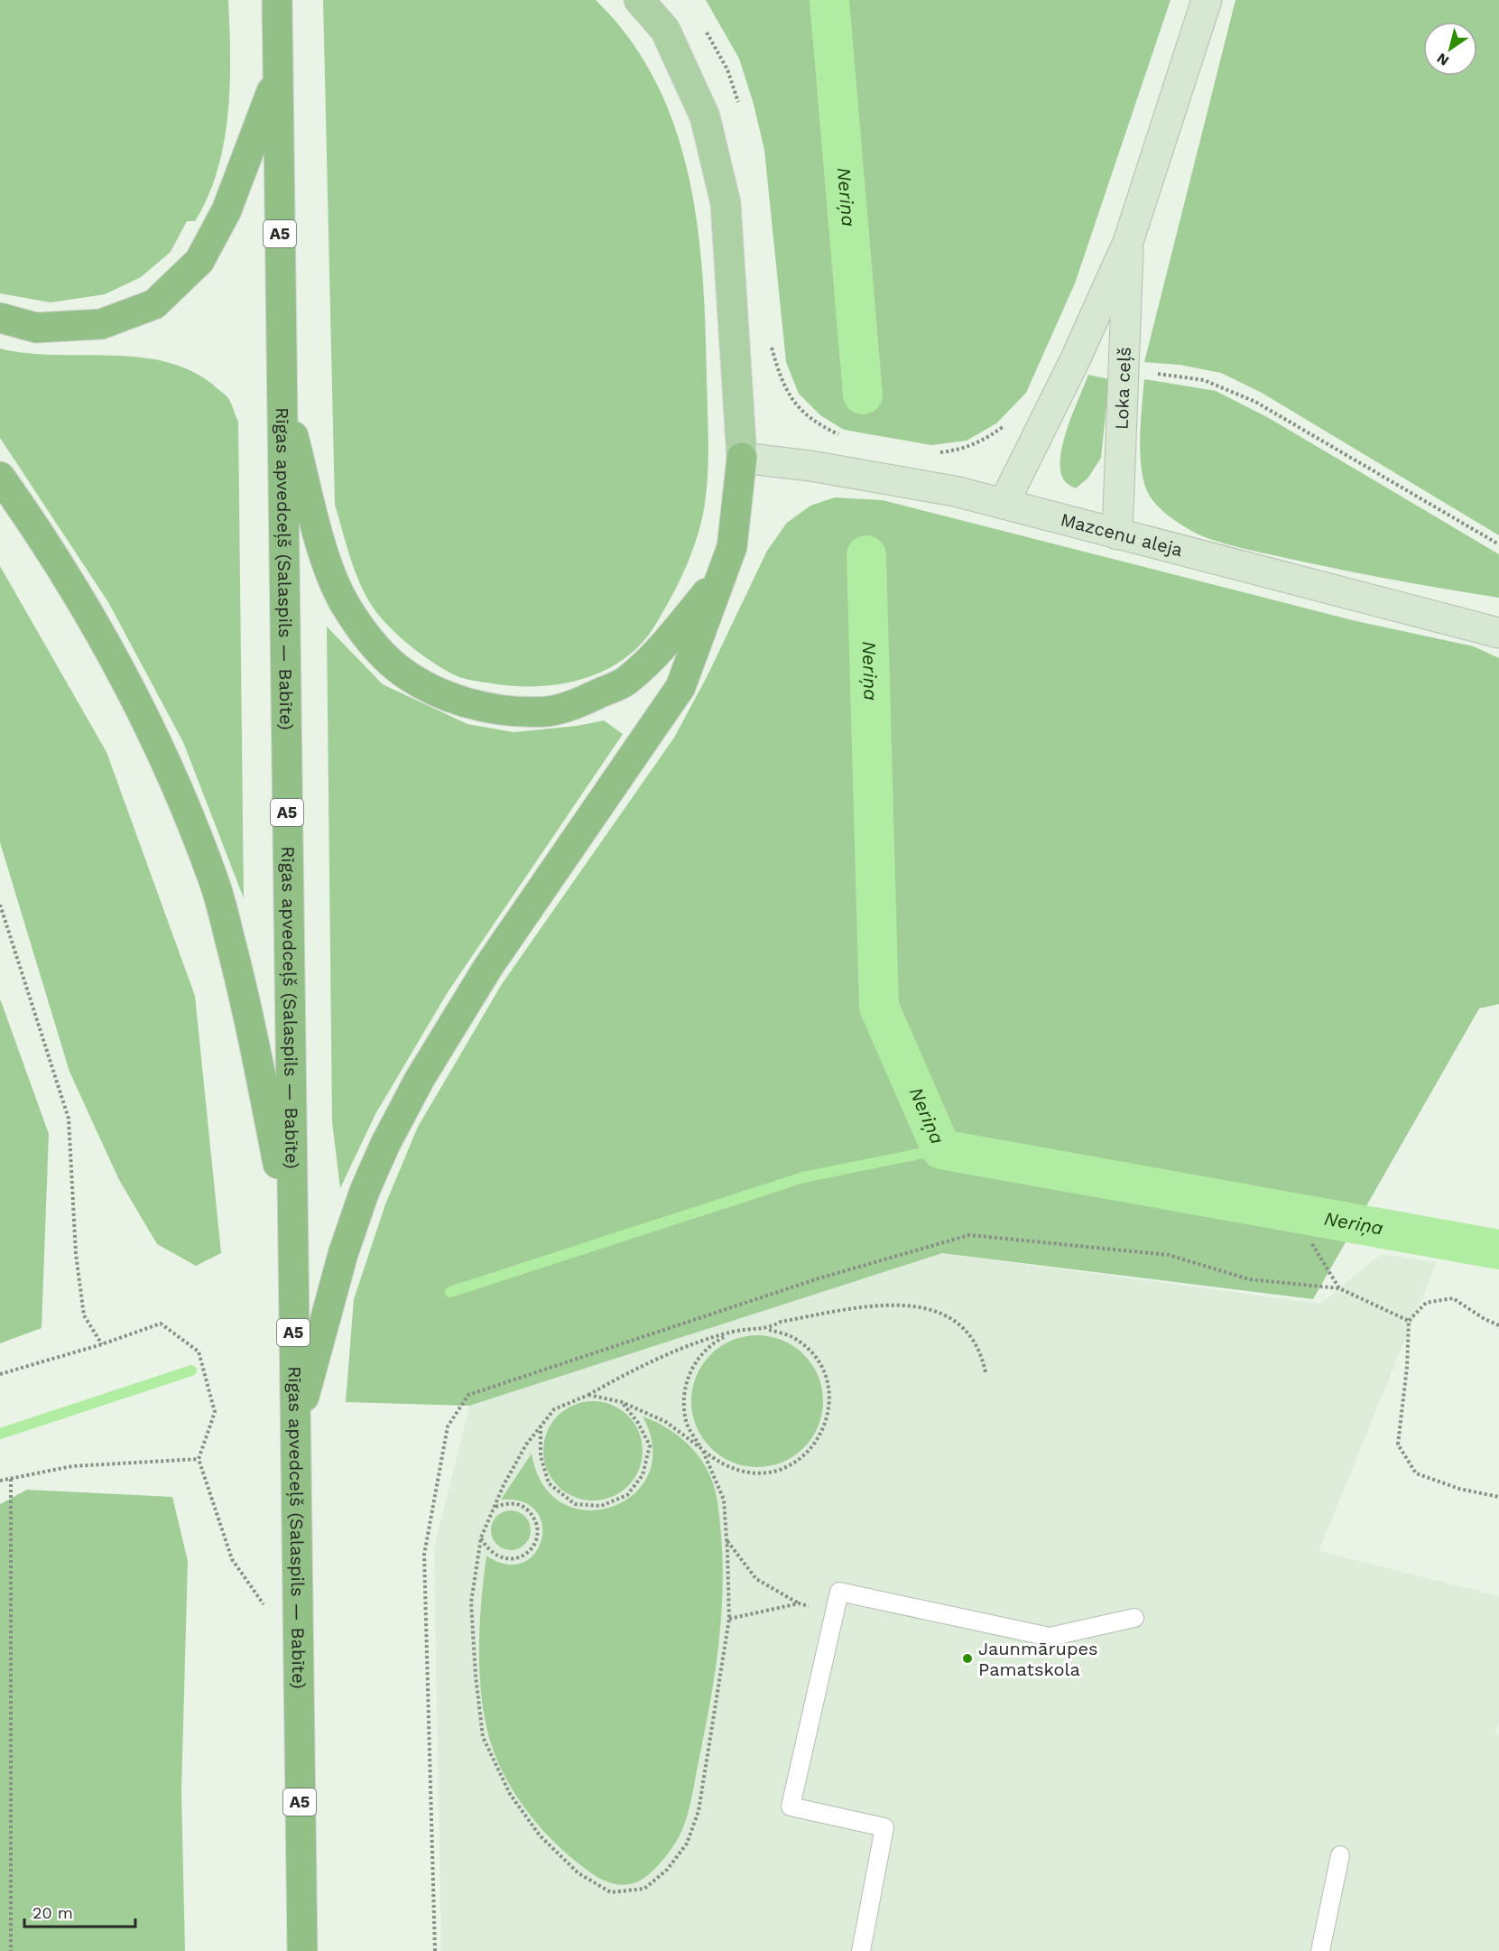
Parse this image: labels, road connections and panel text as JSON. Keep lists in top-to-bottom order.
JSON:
{
  "streets": {
    "highway": ["A5", "Rīgas apvedceļš (Salaspils — Babīte)"],
    "main road": ["Loka ceļš", "Mazcenu aleja"]
  },
  "crossings": [
    ["Loka ceļš", "Mazcenu aleja"]
  ],
  "water": ["Neriņa"],
  "places": ["Jaunmārupes Pamatskola"],
  "scale_bar": "20 m",
  "north": "bottom left"
}
